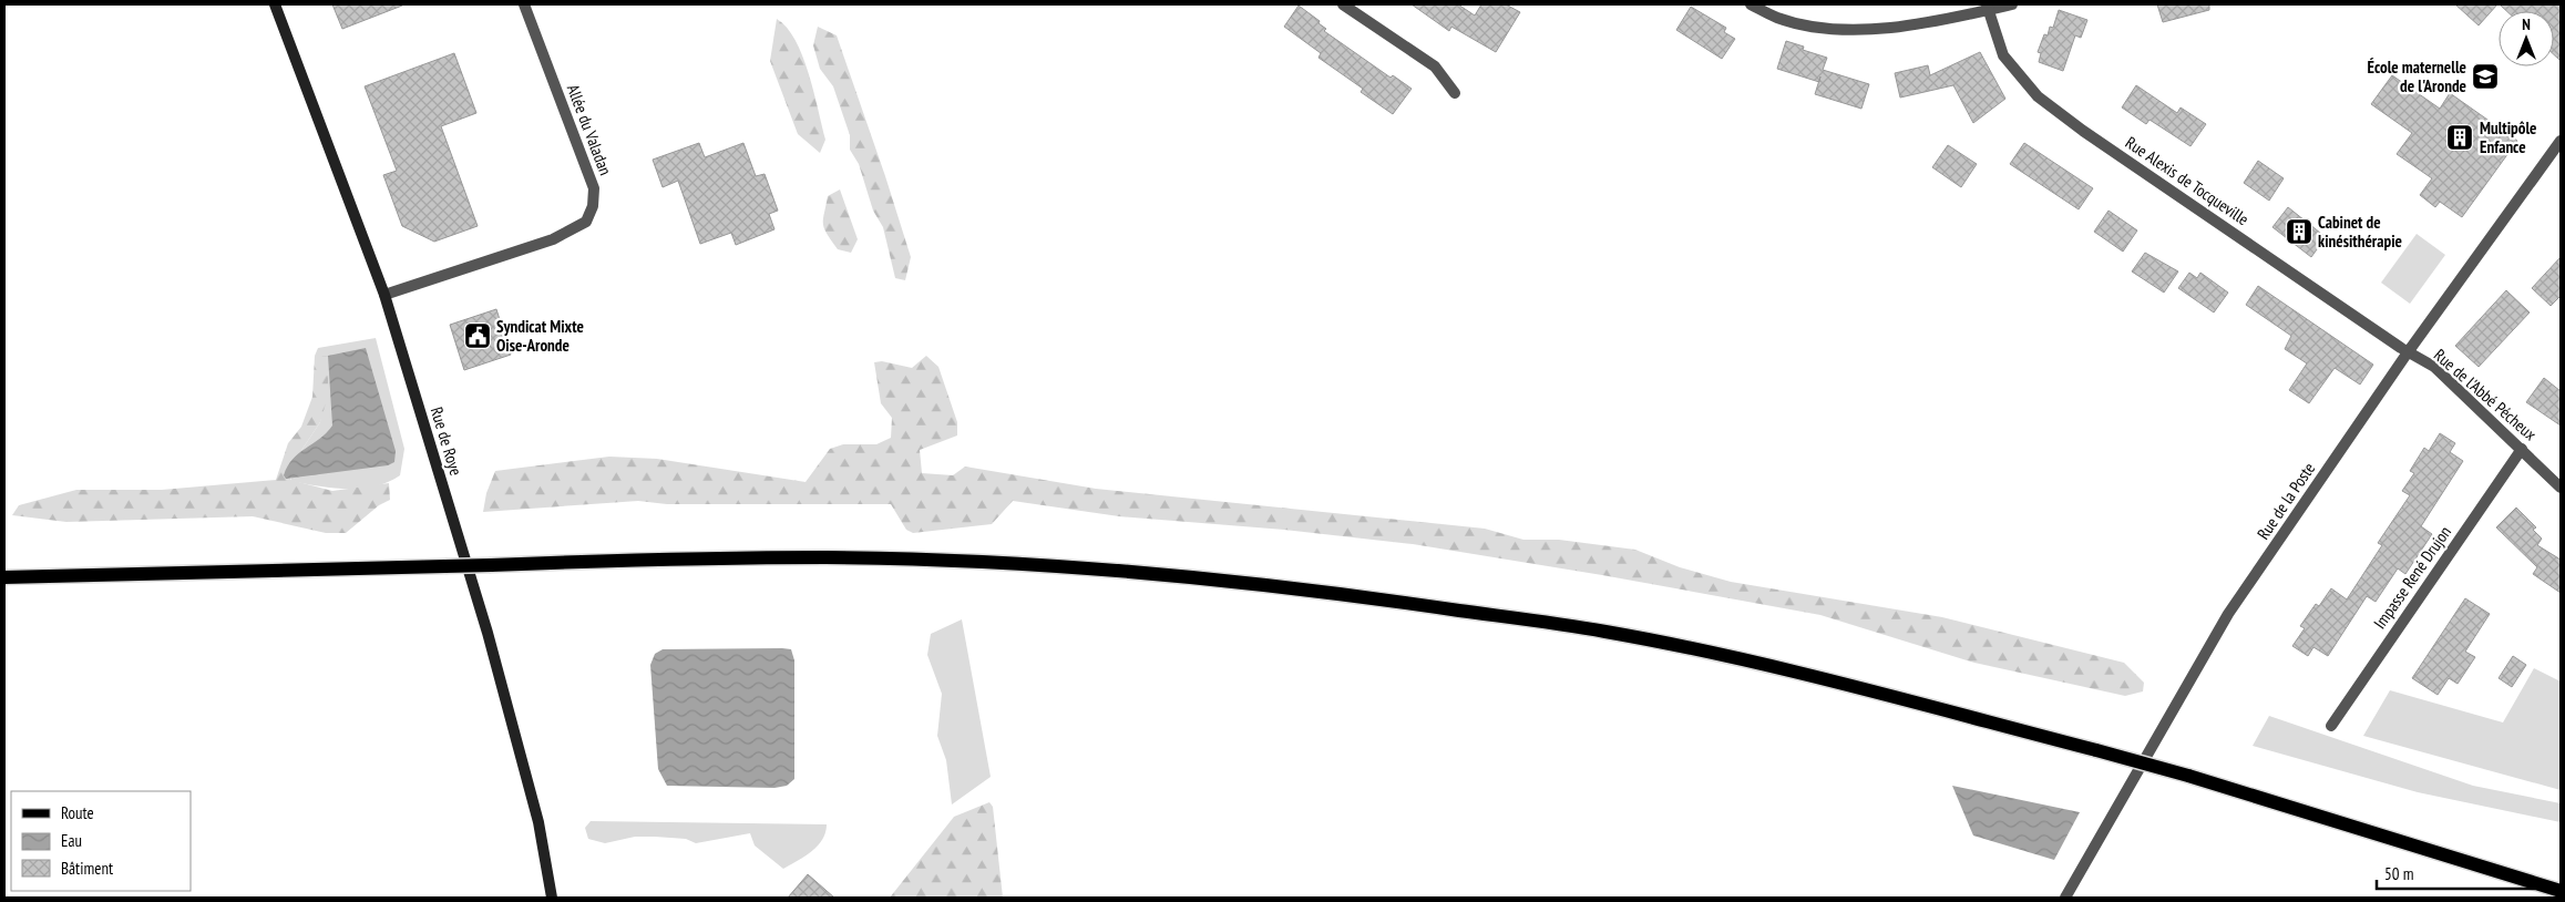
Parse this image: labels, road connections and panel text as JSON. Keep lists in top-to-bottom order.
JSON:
{
  "streets": {
    "main road": ["Rue de Roye"],
    "street": [
      "Allée du Valadan",
      "Rue Alexis de Tocqueville",
      "Rue de l'Abbé Pécheux",
      "Rue de la Poste",
      "Impasse René Drujon"
    ]
  },
  "crossings": [
    ["Allée du Valadan", "Rue de Roye"],
    ["Rue Alexis de Tocqueville", "Rue de l'Abbé Pécheux"],
    ["Rue Alexis de Tocqueville", "Rue de la Poste"],
    ["Rue de l'Abbé Pécheux", "Rue de la Poste"],
    ["Rue de l'Abbé Pécheux", "Impasse René Drujon"]
  ],
  "places": {
    "school or university": ["École maternelle de l'Aronde"],
    "building": ["Multipôle Enfance", "Cabinet de kinésithérapie"],
    "public building": ["Syndicat Mixte Oise-Aronde"]
  },
  "legend": ["Route", "Eau", "Bâtiment"],
  "scale_bar": "50 m",
  "north": "top"
}
